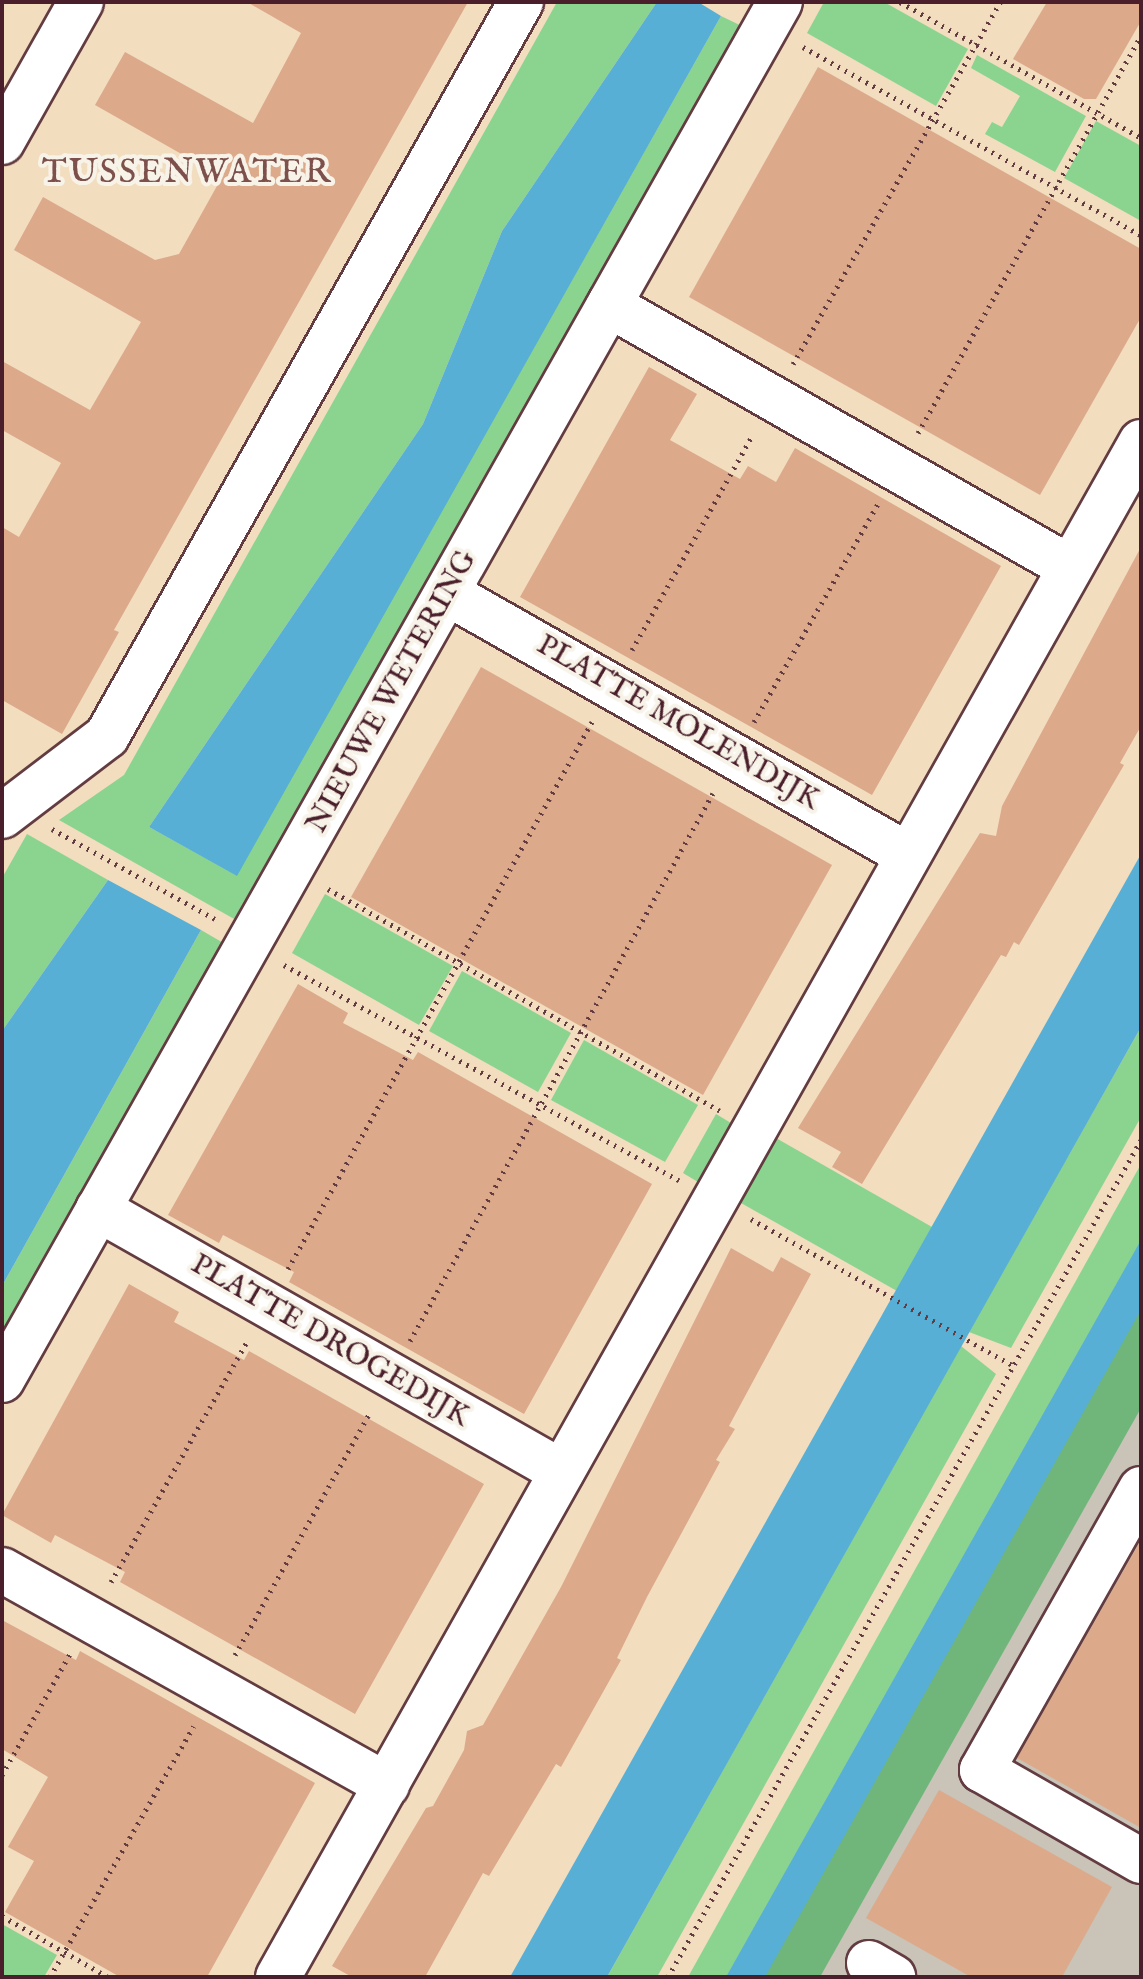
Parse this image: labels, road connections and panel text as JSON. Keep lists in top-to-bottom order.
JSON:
{
  "streets": {
    "street": ["NIEUWE WETERING", "PLATTE MOLENDIJK", "PLATTE DROGEDIJK"]
  },
  "crossings": [
    ["NIEUWE WETERING", "PLATTE MOLENDIJK"],
    ["NIEUWE WETERING", "PLATTE DROGEDIJK"]
  ],
  "districts": ["TUSSENWATER"]
}
